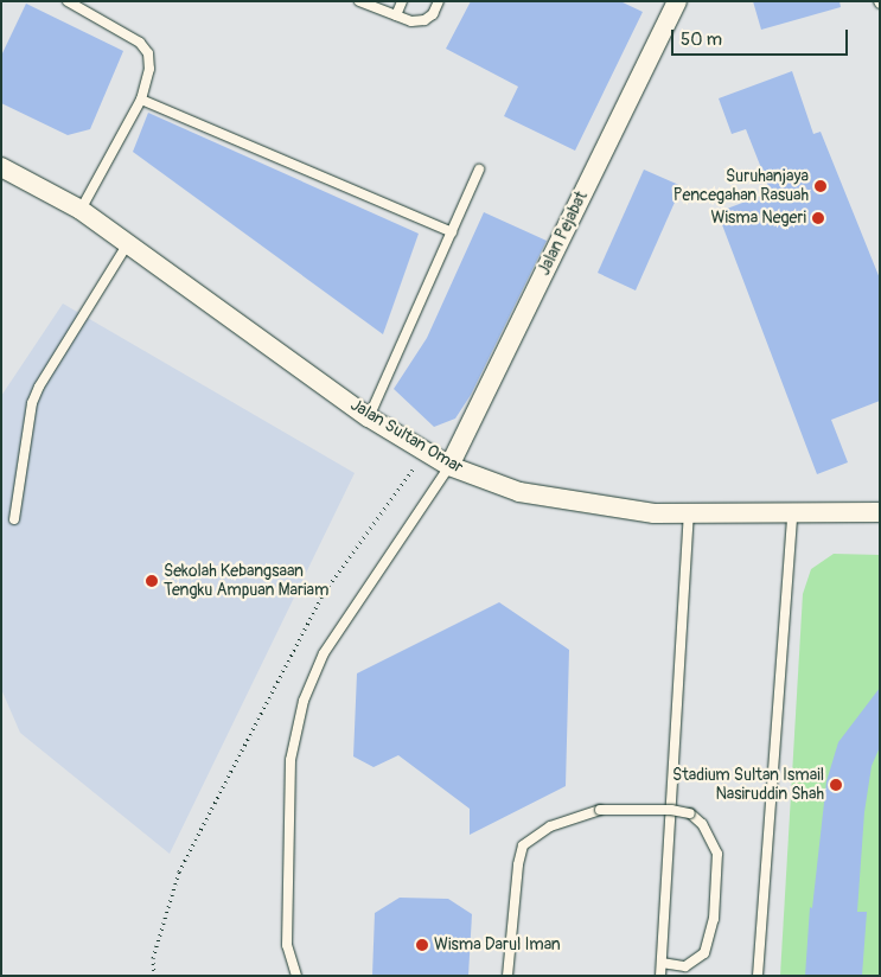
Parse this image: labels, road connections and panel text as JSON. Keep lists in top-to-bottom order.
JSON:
{
  "streets": {
    "street": ["Jalan Pejabat", "Jalan Sultan Omar"]
  },
  "crossings": [
    ["Jalan Pejabat", "Jalan Sultan Omar"]
  ],
  "places": [
    "Suruhanjaya Pencegahan Rasuah",
    "Wisma Negeri",
    "Sekolah Kebangsaan Tengku Ampuan Mariam",
    "Stadium Sultan Ismail Nasiruddin Shah",
    "Wisma Darul Iman"
  ],
  "scale_bar": "50 m"
}
